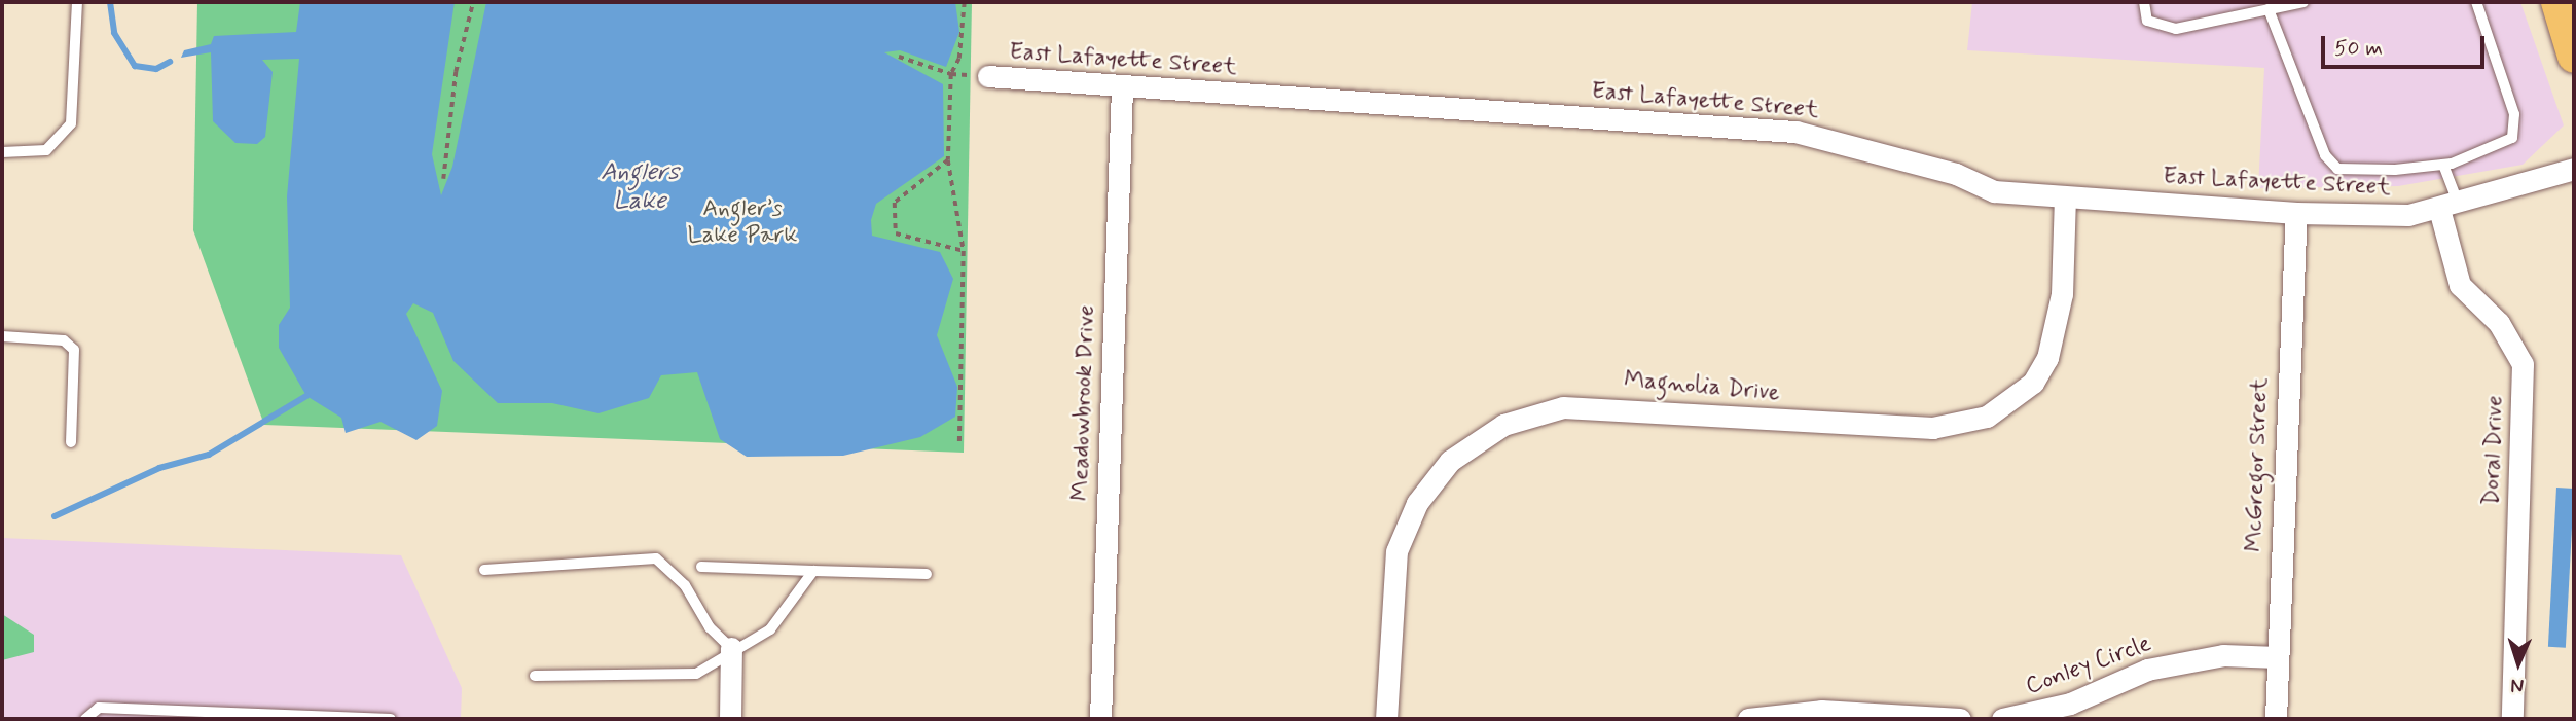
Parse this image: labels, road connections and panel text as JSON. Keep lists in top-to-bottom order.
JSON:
{
  "streets": {
    "street": [
      "East Lafayette Street",
      "Magnolia Drive",
      "Meadowbrook Drive",
      "Doral Drive",
      "McGregor Street",
      "Conley Circle"
    ]
  },
  "crossings": [
    ["East Lafayette Street", "Magnolia Drive"],
    ["East Lafayette Street", "Meadowbrook Drive"],
    ["East Lafayette Street", "Doral Drive"],
    ["East Lafayette Street", "McGregor Street"],
    ["McGregor Street", "Conley Circle"]
  ],
  "water": ["Anglers Lake"],
  "parks": ["Angler’s Lake Park"],
  "scale_bar": "50 m",
  "north": "bottom"
}
